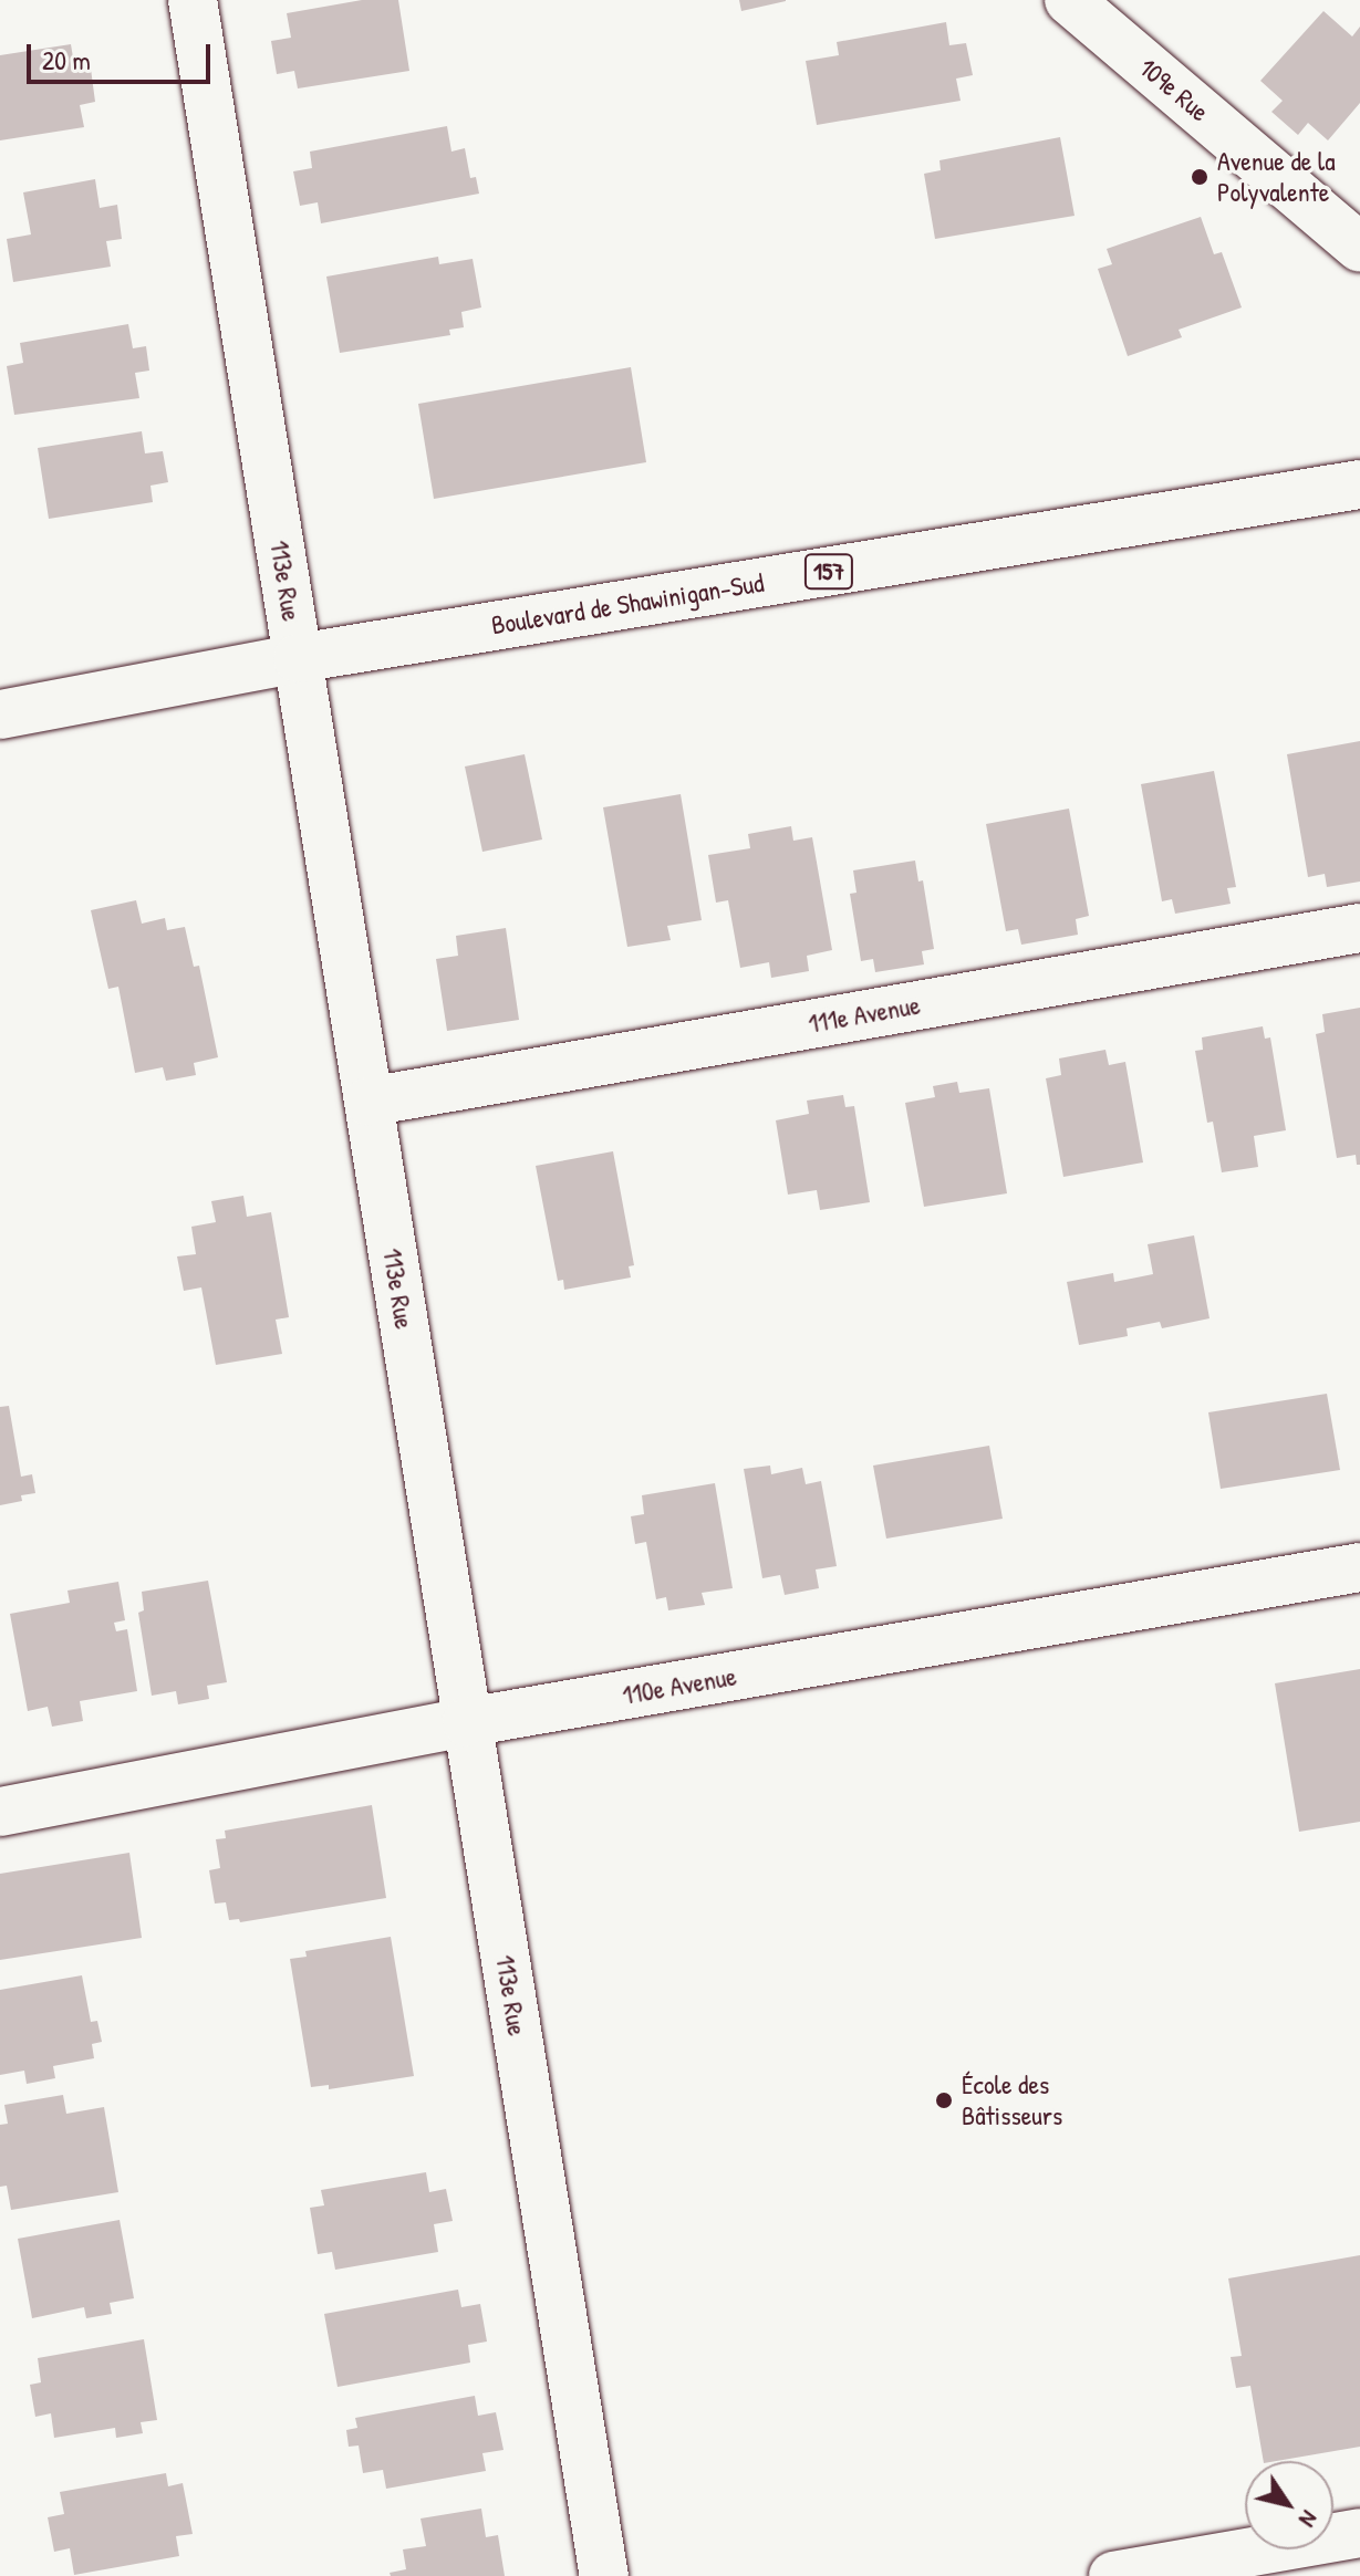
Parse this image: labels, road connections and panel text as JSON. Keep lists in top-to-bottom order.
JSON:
{
  "streets": {
    "street": [
      "109e Rue",
      "157",
      "113e Rue",
      "Boulevard de Shawinigan-Sud",
      "111e Avenue",
      "110e Avenue"
    ]
  },
  "crossings": [
    ["113e Rue", "Boulevard de Shawinigan-Sud"],
    ["113e Rue", "111e Avenue"],
    ["113e Rue", "110e Avenue"]
  ],
  "places": ["Avenue de la Polyvalente", "École des Bâtisseurs"],
  "scale_bar": "20 m",
  "north": "bottom right"
}
